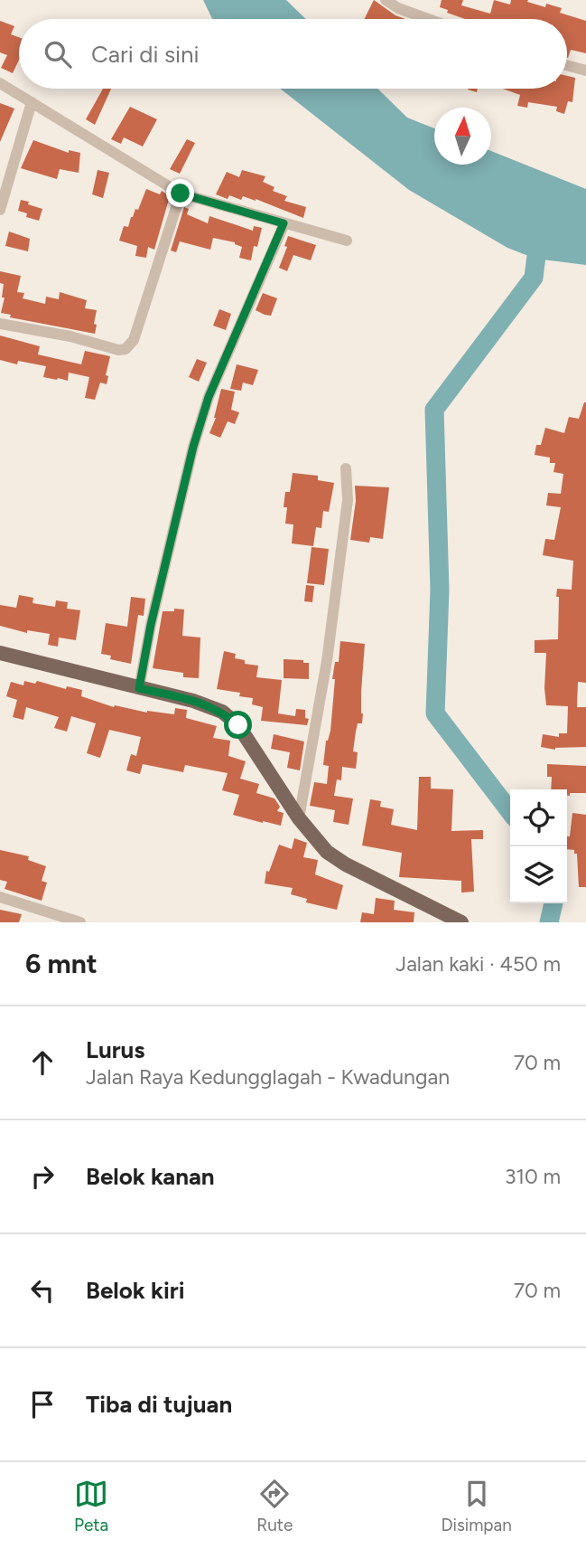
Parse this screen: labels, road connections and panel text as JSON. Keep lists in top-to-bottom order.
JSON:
{
  "north": "top",
  "page": {
    "search": "Cari di sini",
    "heading": ["6 mnt", "Jalan kaki · 450 m"],
    "list": [
      ["Lurus", "Jalan Raya Kedungglagah - Kwadungan", "70 m"],
      ["Belok kanan", "310 m"],
      ["Belok kiri", "70 m"],
      "Tiba di tujuan"
    ],
    "nav": ["Peta", "Rute", "Disimpan"]
  }
}
